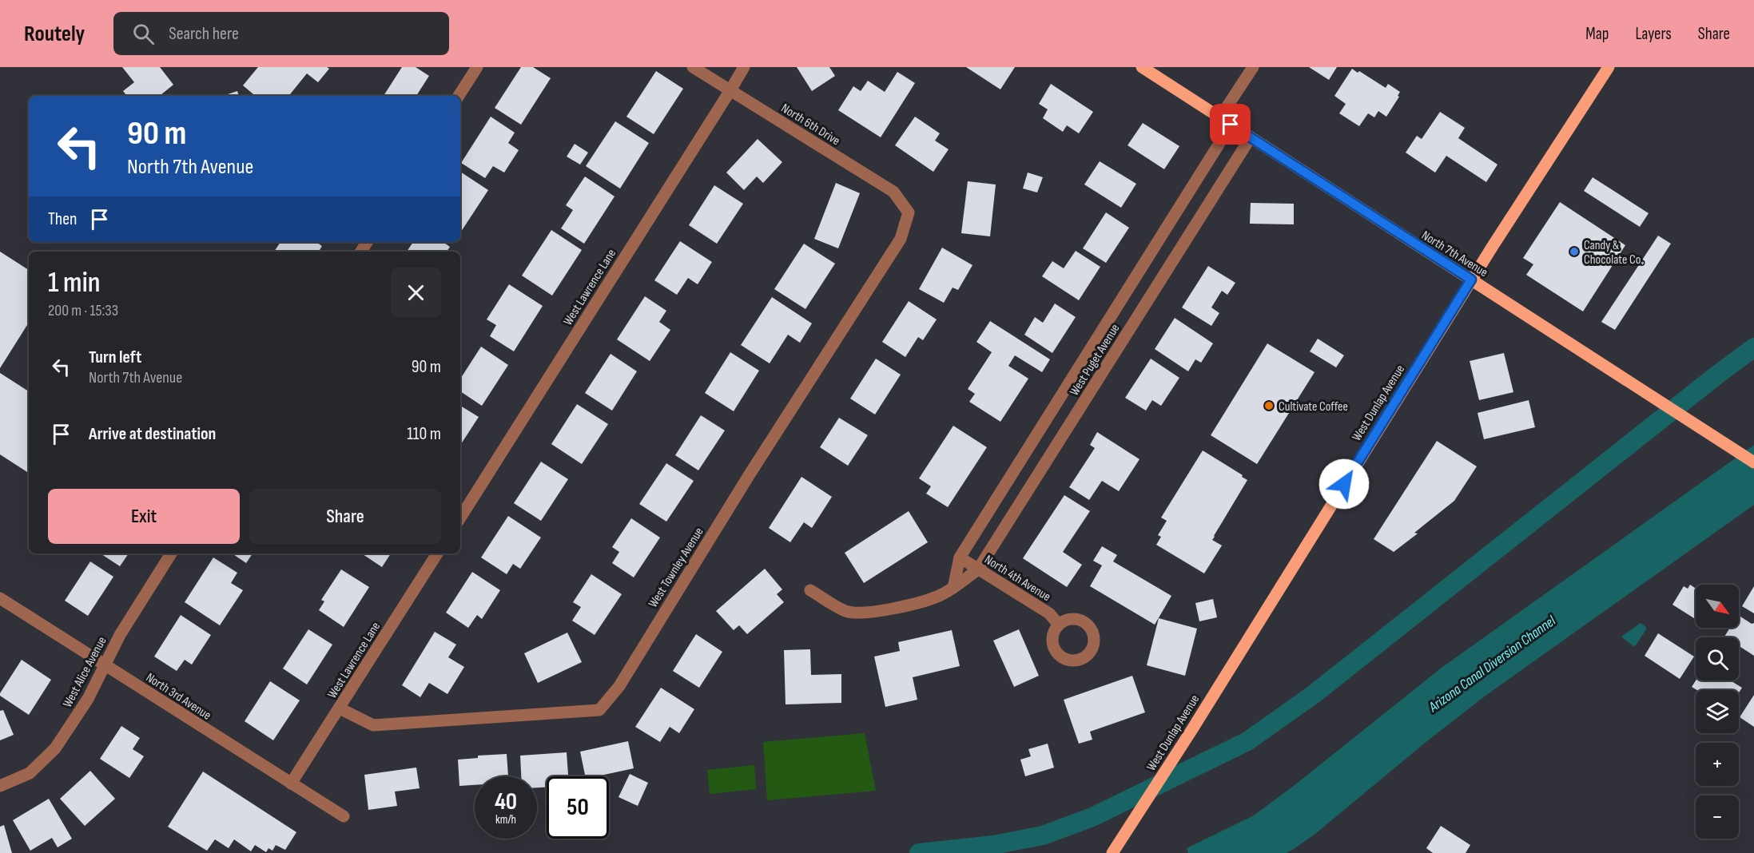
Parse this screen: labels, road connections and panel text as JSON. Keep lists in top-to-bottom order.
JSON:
{
  "streets": {
    "main road": ["North 7th Avenue", "West Dunlap Avenue"],
    "street": [
      "North 6th Drive",
      "West Lawrence Lane",
      "West Puget Avenue",
      "West Townley Avenue",
      "North 4th Avenue",
      "West Alice Avenue",
      "North 3rd Avenue"
    ]
  },
  "crossings": [
    ["North 6th Drive", "West Lawrence Lane"],
    ["North 6th Drive", "West Townley Avenue"],
    ["North 7th Avenue", "West Puget Avenue"],
    ["North 7th Avenue", "West Dunlap Avenue"],
    ["West Lawrence Lane", "West Townley Avenue"],
    ["West Lawrence Lane", "North 3rd Avenue"],
    ["West Puget Avenue", "North 4th Avenue"],
    ["West Alice Avenue", "North 3rd Avenue"]
  ],
  "water": ["Arizona Canal Diversion Channel"],
  "places": ["Candy & Chocolate Co.", "Cultivate Coffee"],
  "north": "bottom right",
  "page": {
    "header": "Routely",
    "search": "Search here",
    "nav": ["Map", "Layers", "Share"],
    "turn": ["90 m", "North 7th Avenue"],
    "then": "Then",
    "heading": ["1 min", "200 m · 15:33"],
    "list": [
      {
        "name": "Turn left",
        "note": "North 7th Avenue",
        "value": "90 m"
      },
      {
        "name": "Arrive at destination",
        "value": "110 m"
      }
    ],
    "buttons": ["Exit", "Share"],
    "map_buttons": ["+", "−"],
    "speed": "40 km/h",
    "limit": "50"
  }
}
